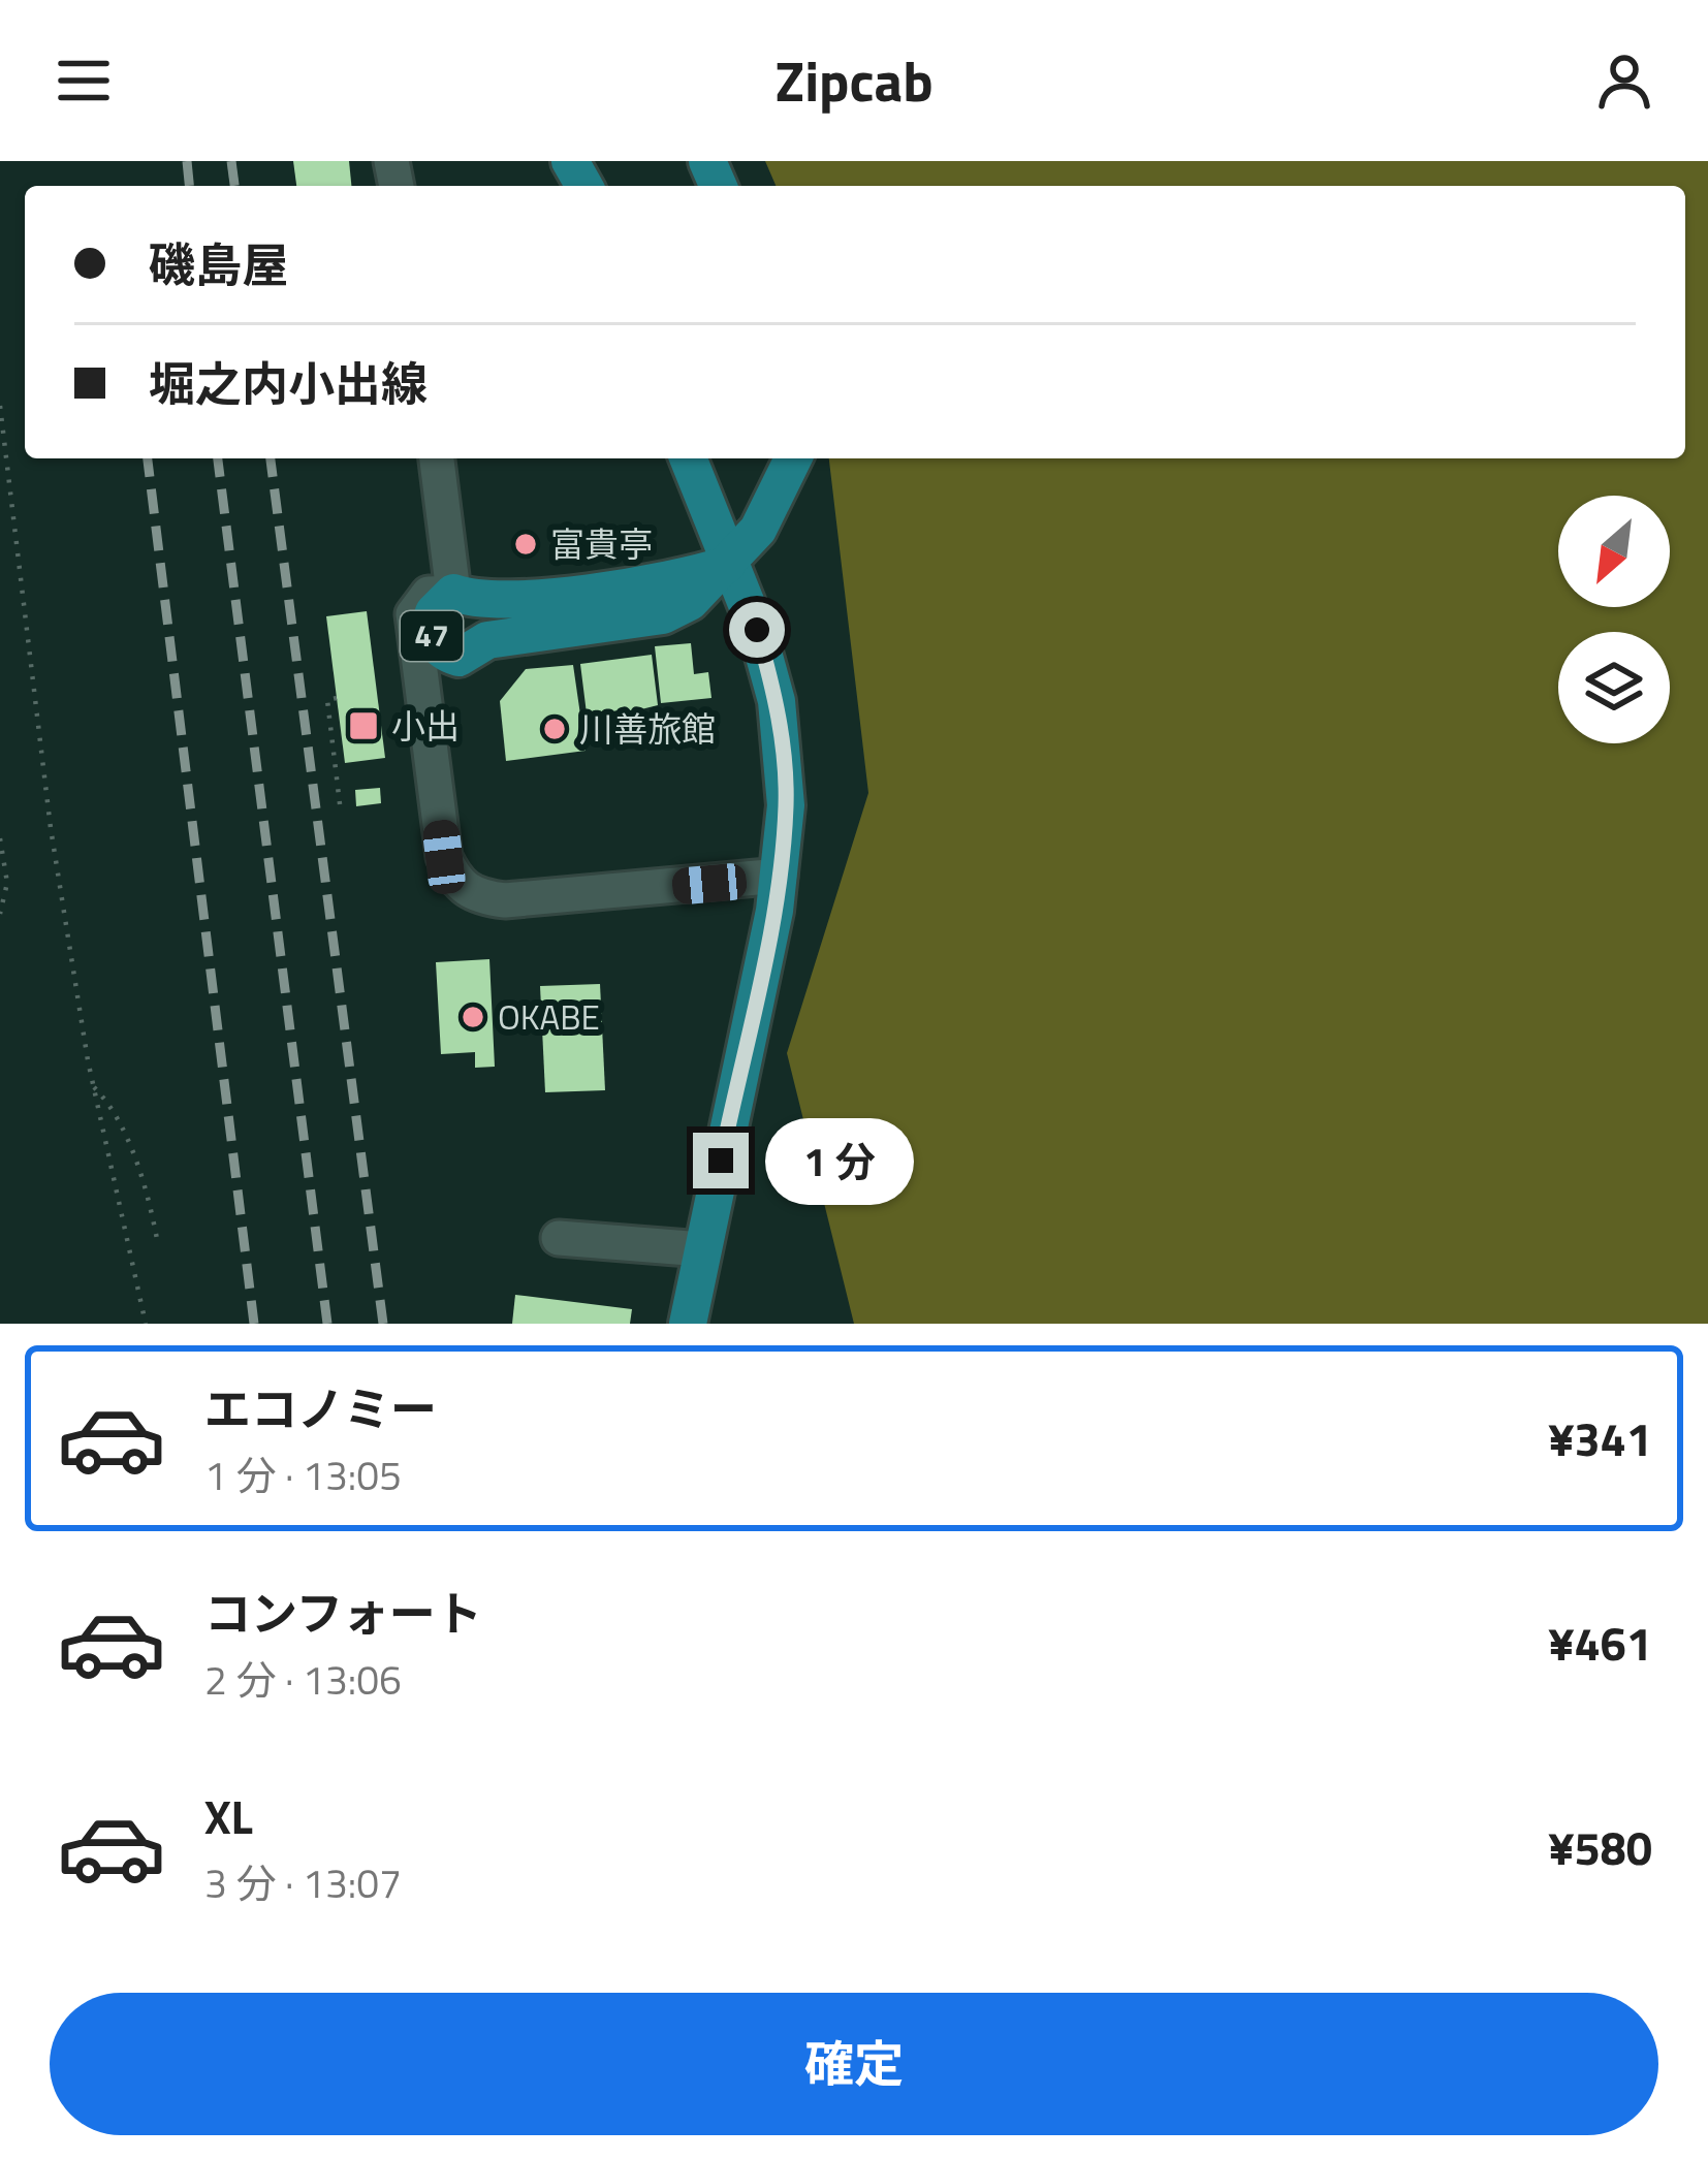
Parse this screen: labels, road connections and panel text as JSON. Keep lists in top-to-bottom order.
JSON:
{
  "streets": {
    "main road": ["47"]
  },
  "places": {
    "other": ["富貴亭", "川善旅館", "OKABE"],
    "transit": ["小出"]
  },
  "north": "bottom left",
  "page": {
    "header": "Zipcab",
    "banner": ["磯島屋", "堀之内小出線"],
    "bubble": "1 分",
    "list": [
      {
        "name": "エコノミー",
        "note": "1 分 · 13:05",
        "value": "¥341"
      },
      {
        "name": "コンフォート",
        "note": "2 分 · 13:06",
        "value": "¥461"
      },
      {
        "name": "XL",
        "note": "3 分 · 13:07",
        "value": "¥580"
      }
    ],
    "buttons": "確定"
  }
}
